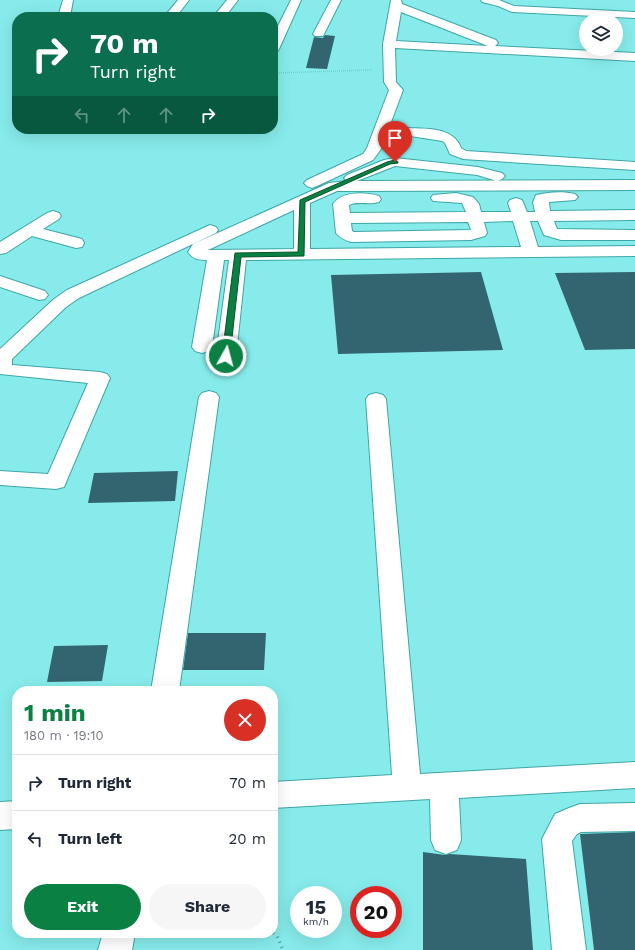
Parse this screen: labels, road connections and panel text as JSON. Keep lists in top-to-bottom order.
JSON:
{
  "page": {
    "turn": ["70 m", "Turn right"],
    "heading": ["1 min", "180 m · 19:10"],
    "list": [
      {
        "name": "Turn right",
        "value": "70 m"
      },
      {
        "name": "Turn left",
        "value": "20 m"
      }
    ],
    "buttons": ["Exit", "Share"],
    "speed": "15 km/h",
    "limit": "20"
  }
}
